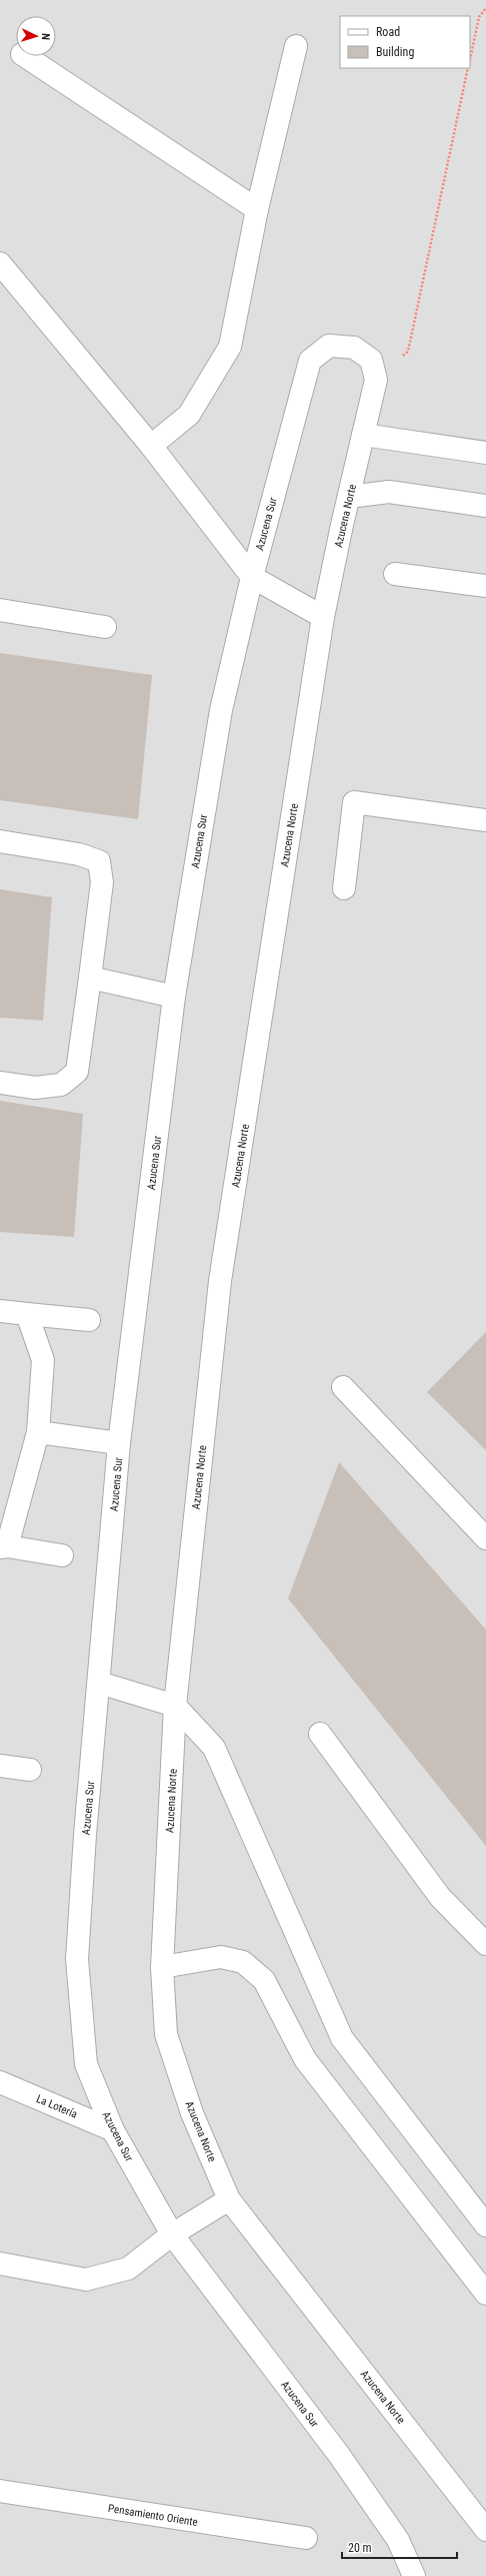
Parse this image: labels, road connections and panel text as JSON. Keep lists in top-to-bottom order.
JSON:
{
  "streets": {
    "street": [
      "Azucena Norte",
      "Azucena Sur",
      "La Lotería",
      "Pensamiento Oriente"
    ]
  },
  "crossings": [
    ["Azucena Norte", "Azucena Sur"],
    ["Azucena Sur", "La Lotería"]
  ],
  "legend": ["Road", "Building"],
  "scale_bar": "20 m",
  "north": "right"
}
